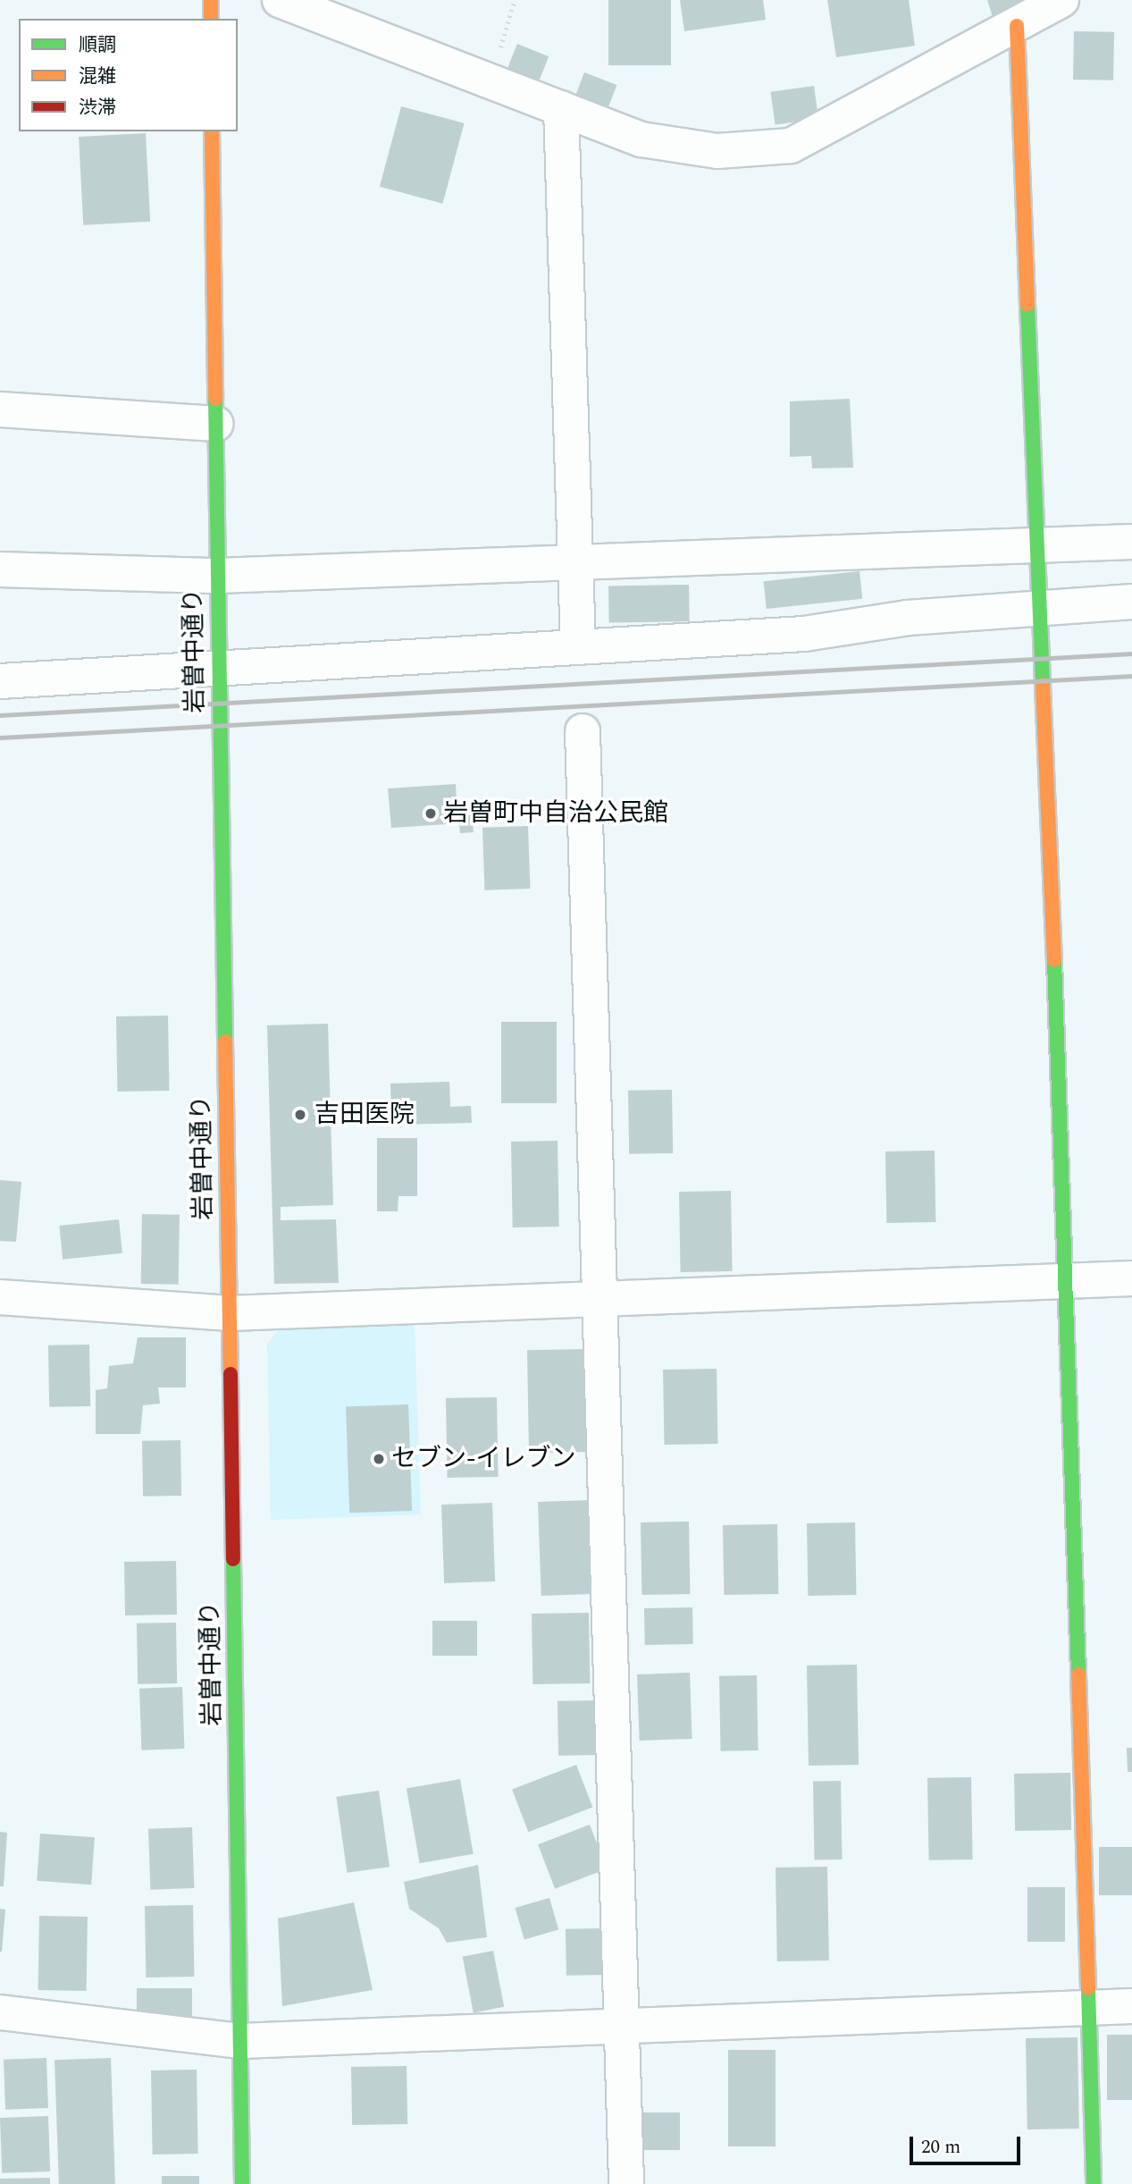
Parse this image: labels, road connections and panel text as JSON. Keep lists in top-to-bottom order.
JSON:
{
  "streets": {
    "street": ["岩曽中通り"]
  },
  "places": ["岩曽町中自治公民館", "吉田医院", "セブン-イレブン"],
  "legend": ["順調", "混雑", "渋滞"],
  "scale_bar": "20 m"
}
